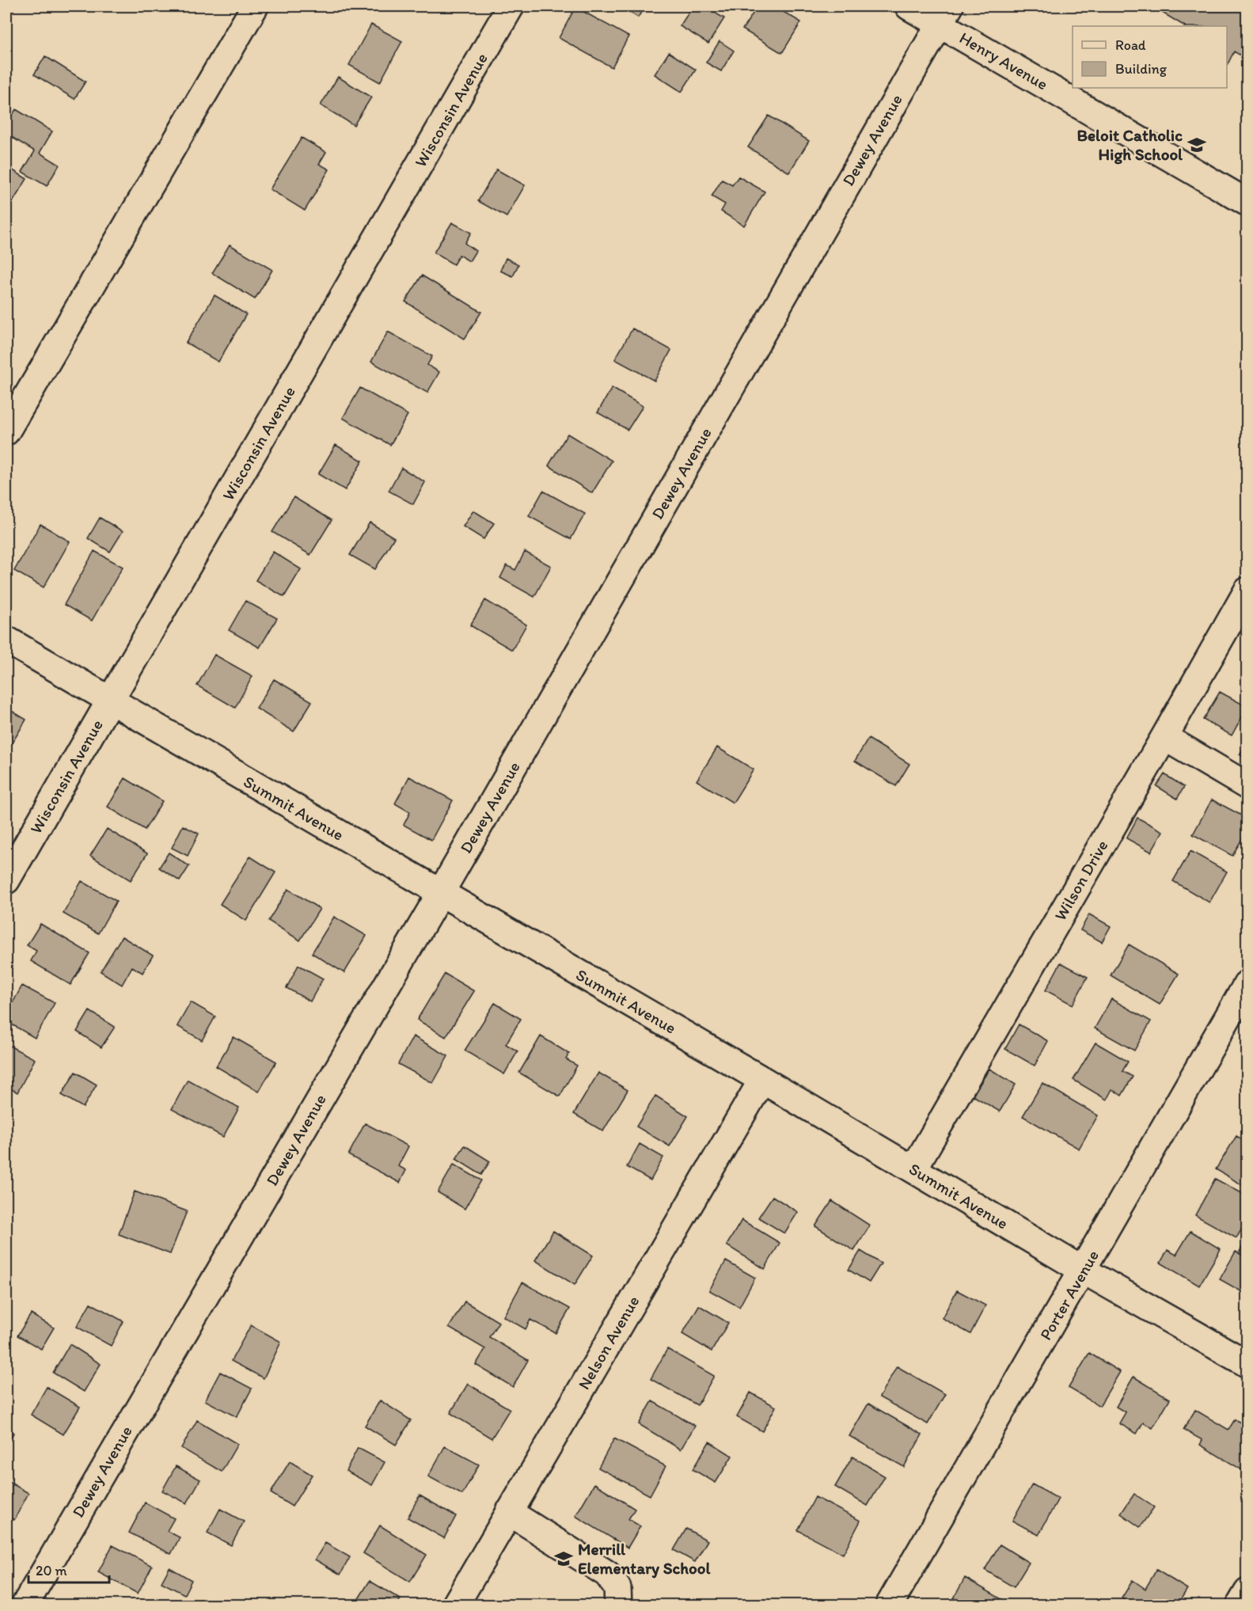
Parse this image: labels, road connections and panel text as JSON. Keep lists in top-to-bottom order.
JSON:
{
  "streets": {
    "street": [
      "Henry Avenue",
      "Wisconsin Avenue",
      "Dewey Avenue",
      "Summit Avenue",
      "Wilson Drive",
      "Porter Avenue",
      "Nelson Avenue"
    ]
  },
  "crossings": [
    ["Henry Avenue", "Dewey Avenue"],
    ["Wisconsin Avenue", "Summit Avenue"],
    ["Dewey Avenue", "Summit Avenue"],
    ["Summit Avenue", "Wilson Drive"],
    ["Summit Avenue", "Porter Avenue"],
    ["Summit Avenue", "Nelson Avenue"]
  ],
  "places": {
    "school or university": ["Beloit Catholic High School", "Merrill Elementary School"]
  },
  "legend": ["Road", "Building"],
  "scale_bar": "20 m"
}
